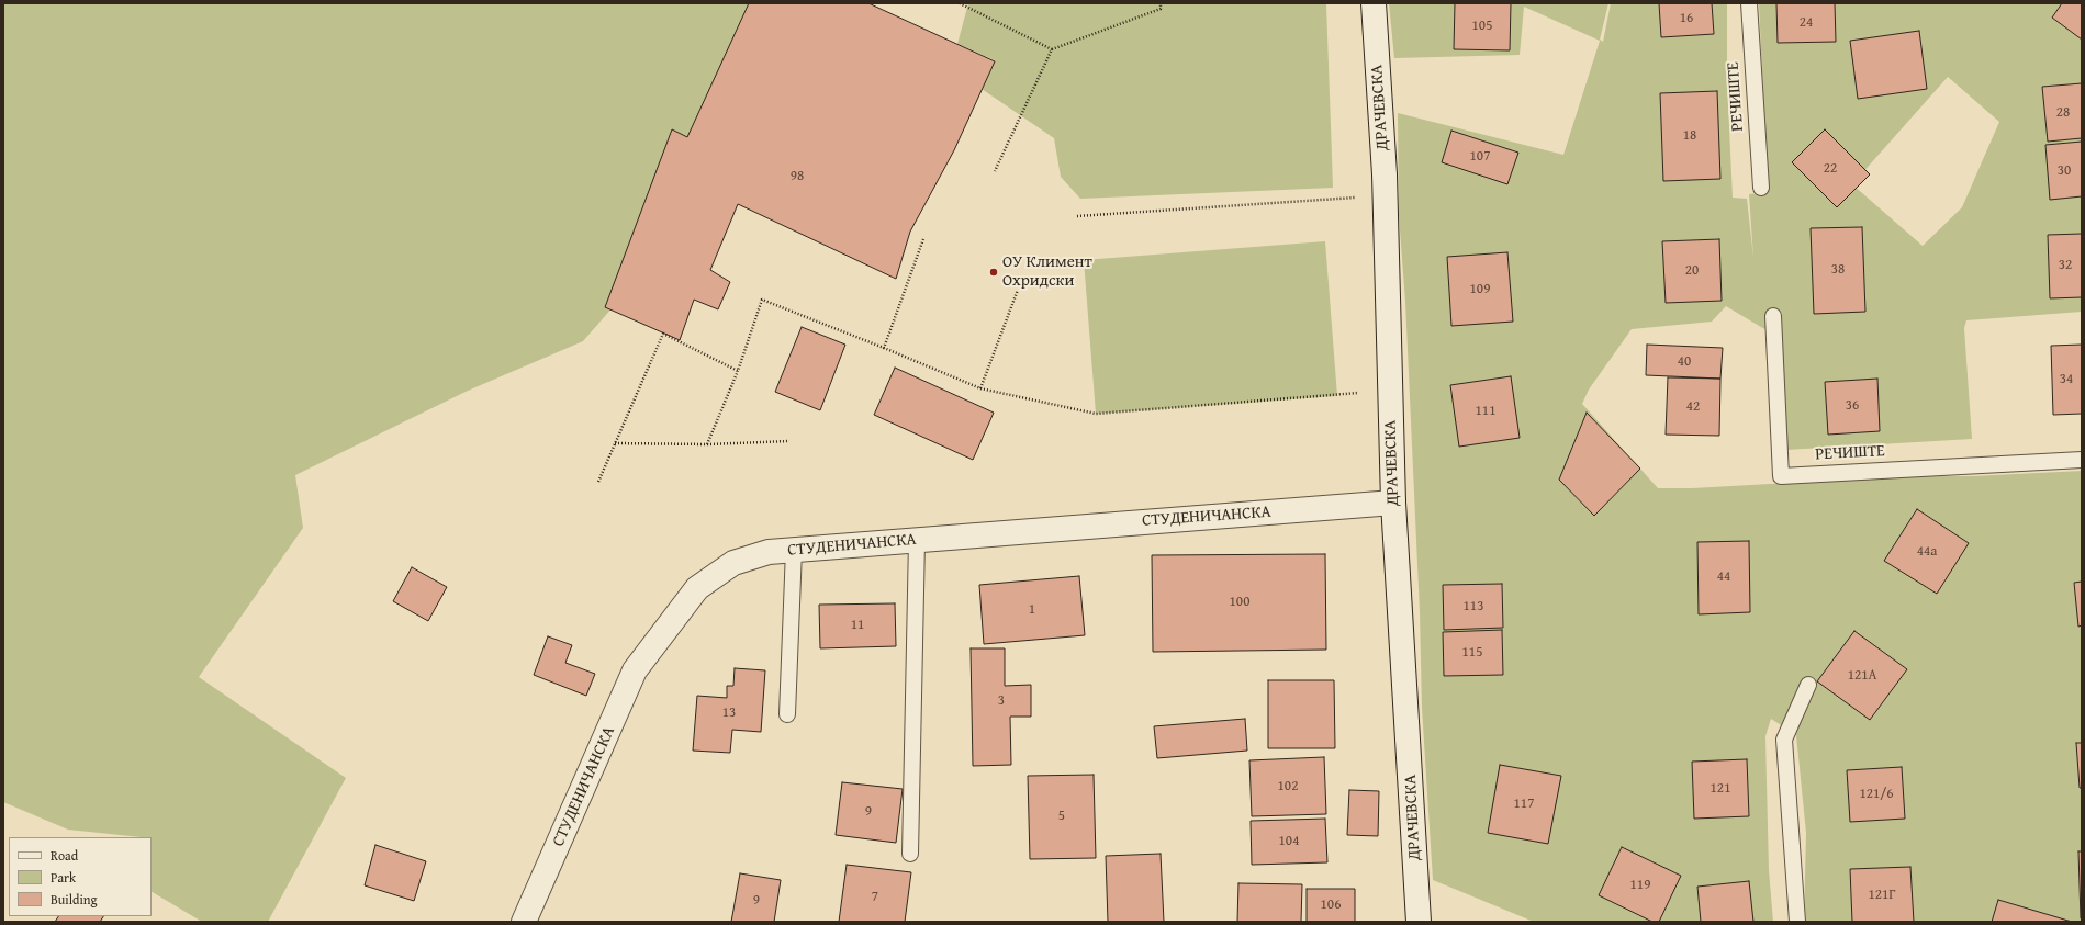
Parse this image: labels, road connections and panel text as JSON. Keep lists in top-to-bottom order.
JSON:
{
  "streets": {
    "street": ["ДРАЧЕВСКА", "СТУДЕНИЧАНСКА"],
    "lane": ["РЕЧИШТЕ"]
  },
  "crossings": [
    ["ДРАЧЕВСКА", "СТУДЕНИЧАНСКА"]
  ],
  "places": ["ОУ Климент Охридски"],
  "house_numbers": [
    "16",
    "24",
    "105",
    "28",
    "18",
    "107",
    "22",
    "30",
    "98",
    "32",
    "38",
    "20",
    "109",
    "40",
    "34",
    "36",
    "42",
    "111",
    "44a",
    "44",
    "100",
    "113",
    "1",
    "11",
    "115",
    "121А",
    "3",
    "13",
    "102",
    "121",
    "121/6",
    "117",
    "9",
    "5",
    "104",
    "119",
    "121Г",
    "7",
    "9",
    "106"
  ],
  "legend": ["Road", "Park", "Building"]
}
